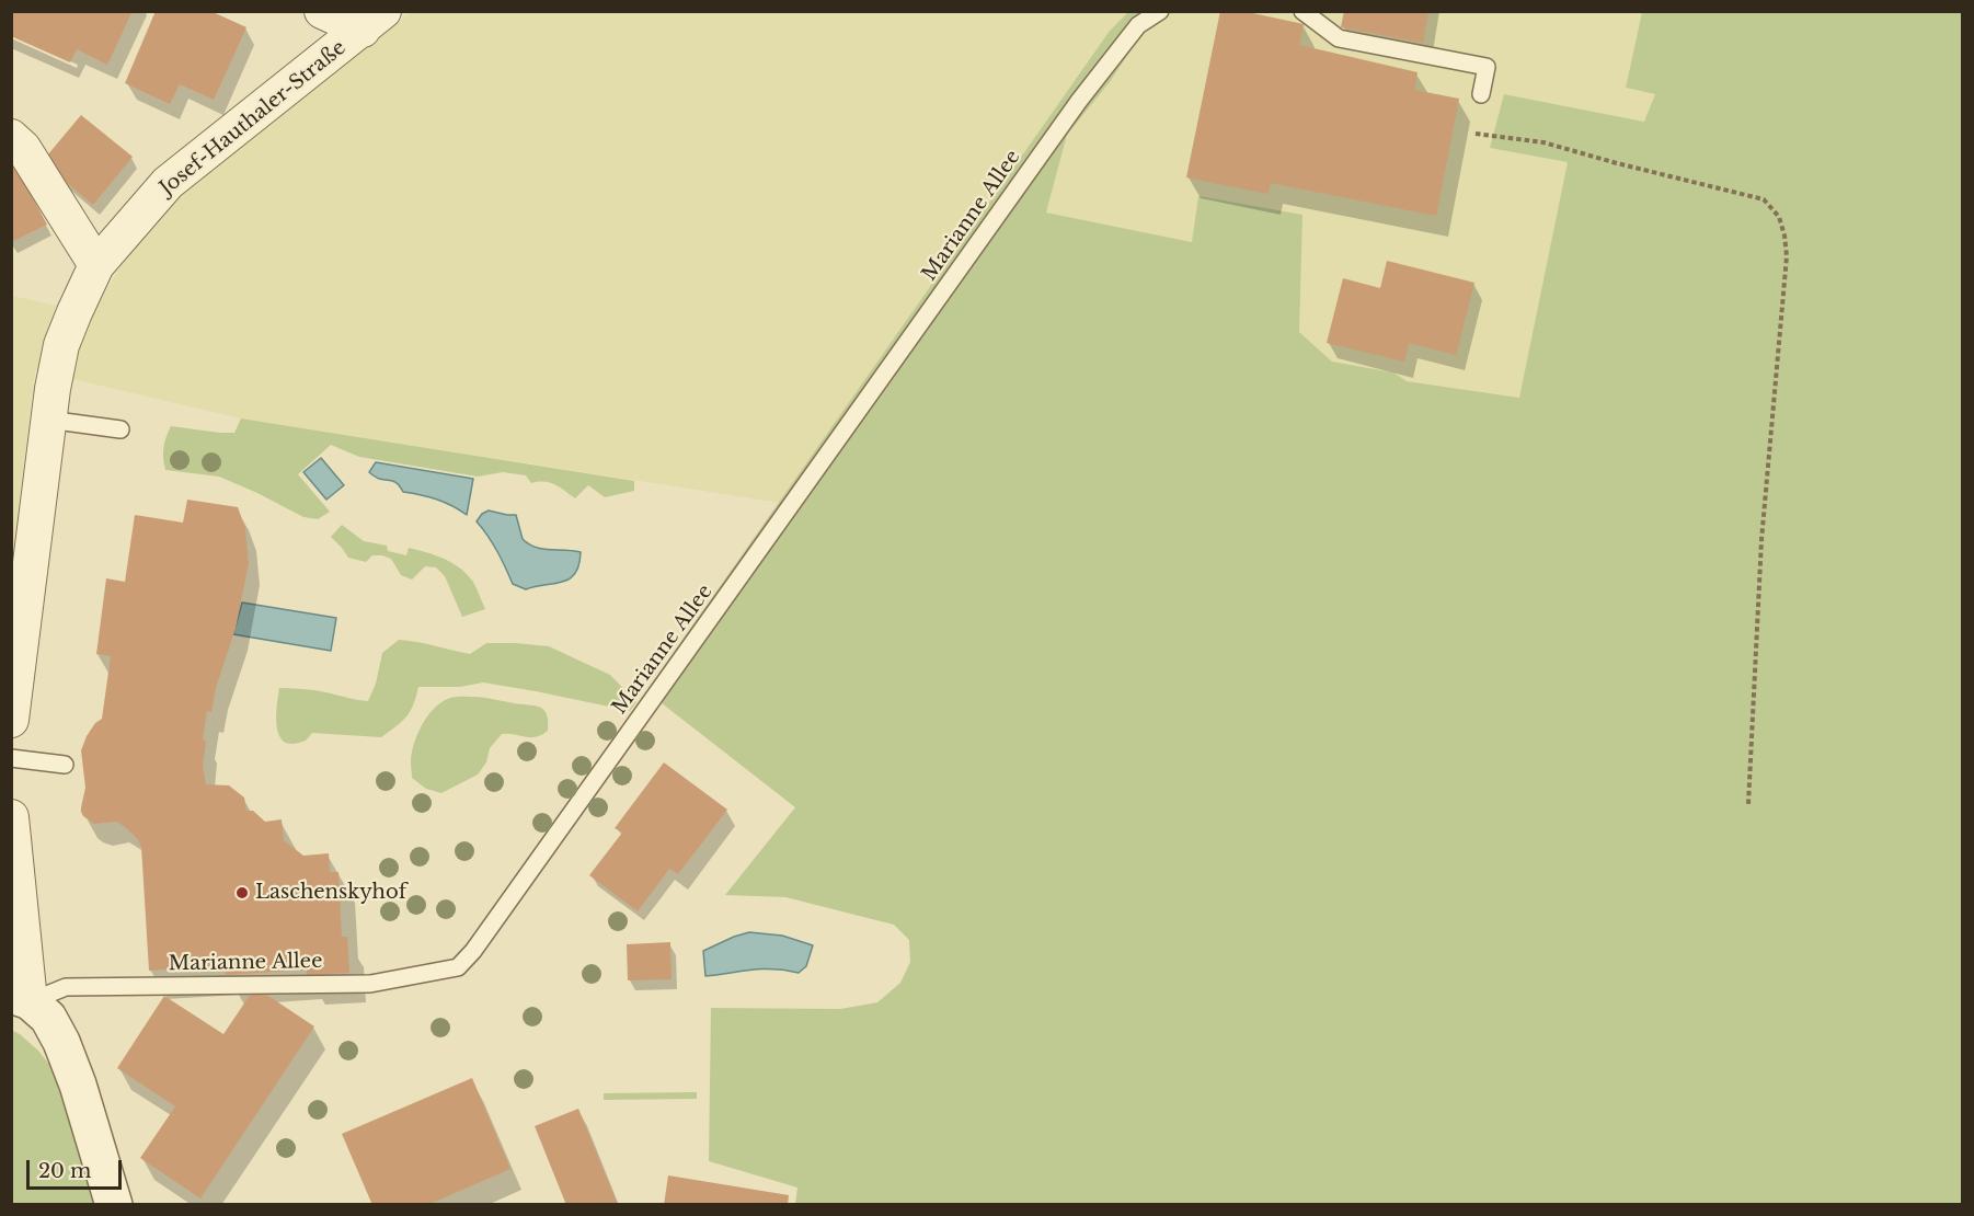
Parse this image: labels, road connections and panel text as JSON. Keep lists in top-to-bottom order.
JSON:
{
  "streets": {
    "street": ["Josef-Hauthaler-Straße"],
    "lane": ["Marianne Allee"]
  },
  "places": ["Laschenskyhof"],
  "scale_bar": "20 m"
}
